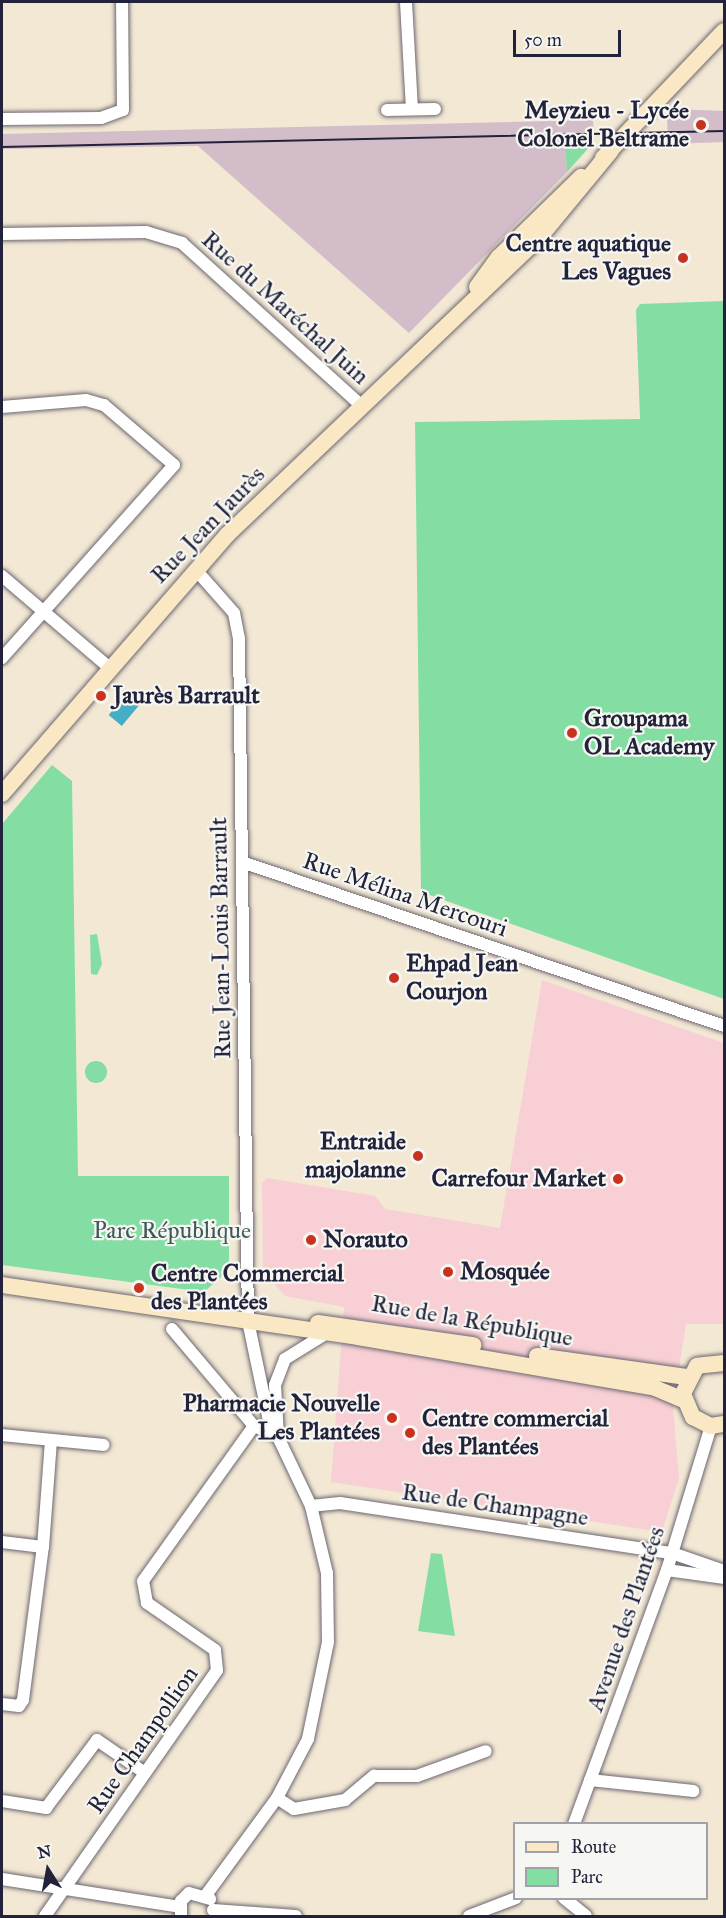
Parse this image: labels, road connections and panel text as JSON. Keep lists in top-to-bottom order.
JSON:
{
  "streets": {
    "main road": ["Rue Jean Jaurès", "Rue de la République"],
    "street": [
      "Rue du Maréchal Juin",
      "Rue Mélina Mercouri",
      "Rue Jean-Louis Barrault",
      "Rue de Champagne",
      "Avenue des Plantées",
      "Rue Champollion"
    ]
  },
  "crossings": [
    ["Rue du Maréchal Juin", "Rue Jean Jaurès"],
    ["Rue Jean Jaurès", "Rue Jean-Louis Barrault"],
    ["Rue Mélina Mercouri", "Rue Jean-Louis Barrault"],
    ["Rue Jean-Louis Barrault", "Rue de la République"],
    ["Rue Jean-Louis Barrault", "Rue de Champagne"],
    ["Rue de Champagne", "Avenue des Plantées"]
  ],
  "parks": ["Parc République"],
  "places": [
    "Meyzieu - Lycée Colonel Beltrame",
    "Centre aquatique Les Vagues",
    "Jaurès Barrault",
    "Groupama OL Academy",
    "Ehpad Jean Courjon",
    "Entraide majolanne",
    "Carrefour Market",
    "Norauto",
    "Mosquée",
    "Centre Commercial des Plantées",
    "Pharmacie Nouvelle Les Plantées",
    "Centre commercial des Plantées"
  ],
  "legend": ["Route", "Parc"],
  "scale_bar": "50 m",
  "north": "top"
}
